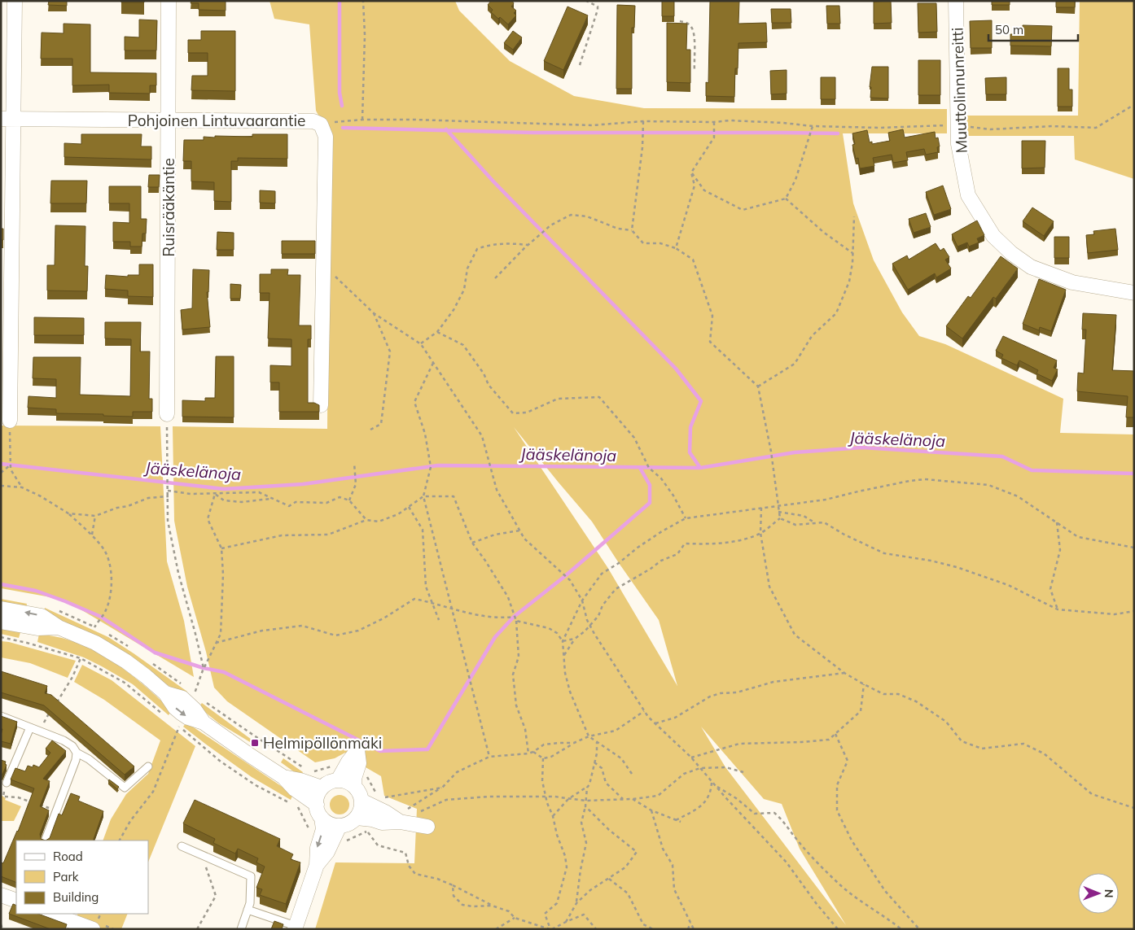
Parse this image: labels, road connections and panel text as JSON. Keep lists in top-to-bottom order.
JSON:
{
  "streets": {
    "street": ["Muuttolinnunreitti", "Pohjoinen Lintuvaarantie", "Ruisrääkäntie"]
  },
  "crossings": [
    ["Pohjoinen Lintuvaarantie", "Ruisrääkäntie"]
  ],
  "water": ["Jääskelänoja"],
  "places": {
    "transit": ["Helmipöllönmäki"]
  },
  "legend": ["Road", "Park", "Building"],
  "scale_bar": "50 m",
  "north": "right"
}
